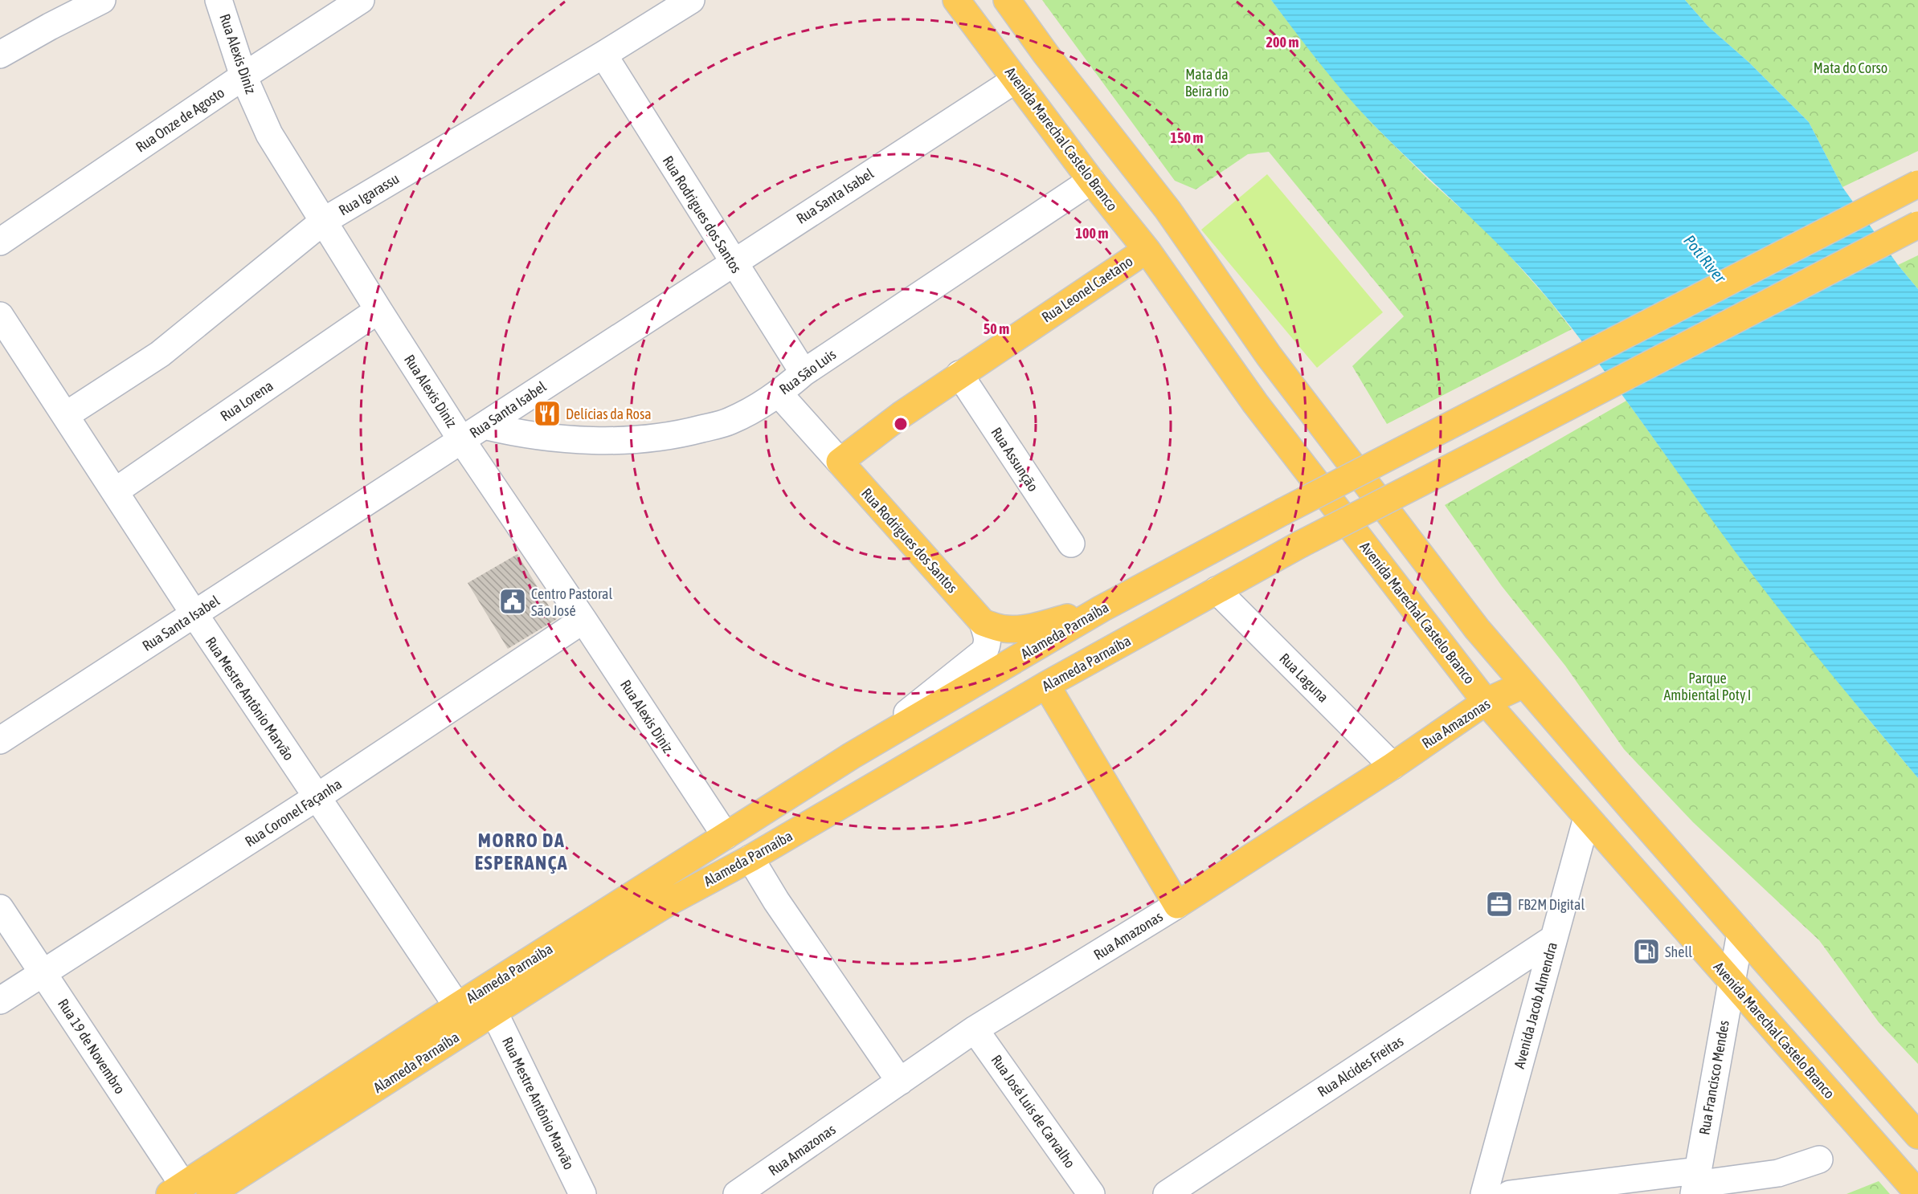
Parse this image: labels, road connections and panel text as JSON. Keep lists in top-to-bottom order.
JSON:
{
  "streets": {
    "main road": [
      "Avenida Marechal Castelo Branco",
      "Rua Rodrigues dos Santos",
      "Rua Leonel Caetano",
      "Alameda Parnaiba",
      "Alameda Parnaíba",
      "Rua Amazonas"
    ],
    "street": [
      "Rua Alexis Diniz",
      "Rua Onze de Agosto",
      "Rua Igarassu",
      "Rua Santa Isabel",
      "Rua São Luis",
      "Rua Lorena",
      "Rua Assunção",
      "Rua Laguna",
      "Rua Mestre Antônio Marvão",
      "Rua Coronel Façanha",
      "Avenida Jacob Almendra",
      "Rua 19 de Novembro",
      "Rua Alcides Freitas",
      "Rua Francisco Mendes",
      "Rua José Luis de Carvalho"
    ]
  },
  "crossings": [
    ["Rua Alexis Diniz", "Rua Onze de Agosto"],
    ["Rua Alexis Diniz", "Rua Igarassu"],
    ["Rua Alexis Diniz", "Rua Santa Isabel"],
    ["Rua Alexis Diniz", "Rua Lorena"],
    ["Rua Alexis Diniz", "Alameda Parnaiba"],
    ["Rua Alexis Diniz", "Rua Coronel Façanha"],
    ["Avenida Marechal Castelo Branco", "Rua Santa Isabel"],
    ["Avenida Marechal Castelo Branco", "Rua Leonel Caetano"],
    ["Avenida Marechal Castelo Branco", "Rua São Luis"],
    ["Avenida Marechal Castelo Branco", "Rua Amazonas"],
    ["Avenida Marechal Castelo Branco", "Avenida Jacob Almendra"],
    ["Avenida Marechal Castelo Branco", "Rua Francisco Mendes"],
    ["Rua Igarassu", "Rua Rodrigues dos Santos"],
    ["Rua Igarassu", "Rua Mestre Antônio Marvão"],
    ["Rua Santa Isabel", "Rua Rodrigues dos Santos"],
    ["Rua Santa Isabel", "Rua São Luis"],
    ["Rua Santa Isabel", "Rua Mestre Antônio Marvão"],
    ["Rua Rodrigues dos Santos", "Rua Leonel Caetano"],
    ["Rua Rodrigues dos Santos", "Rua São Luis"],
    ["Rua Rodrigues dos Santos", "Alameda Parnaiba"],
    ["Rua Leonel Caetano", "Rua Assunção"],
    ["Rua Lorena", "Rua Mestre Antônio Marvão"],
    ["Alameda Parnaiba", "Rua Mestre Antônio Marvão"],
    ["Alameda Parnaiba", "Rua 19 de Novembro"],
    ["Alameda Parnaíba", "Rua Laguna"],
    ["Alameda Parnaíba", "Rua Mestre Antônio Marvão"],
    ["Rua Laguna", "Rua Amazonas"],
    ["Rua Mestre Antônio Marvão", "Rua Coronel Façanha"],
    ["Rua Amazonas", "Rua José Luis de Carvalho"],
    ["Rua Coronel Façanha", "Rua 19 de Novembro"],
    ["Avenida Jacob Almendra", "Rua Alcides Freitas"]
  ],
  "districts": ["MORRO DA ESPERANÇA"],
  "water": ["Poti River"],
  "parks": ["Mata do Corso", "Mata da Beira rio", "Parque Ambiental Poty I"],
  "places": {
    "restaurant": ["Delícias da Rosa"],
    "public building": ["Centro Pastoral São José"],
    "office": ["FB2M Digital"],
    "fuel station": ["Shell"]
  },
  "rings": [
    "200 m",
    "150 m",
    "100 m",
    "50 m"
  ]
}
